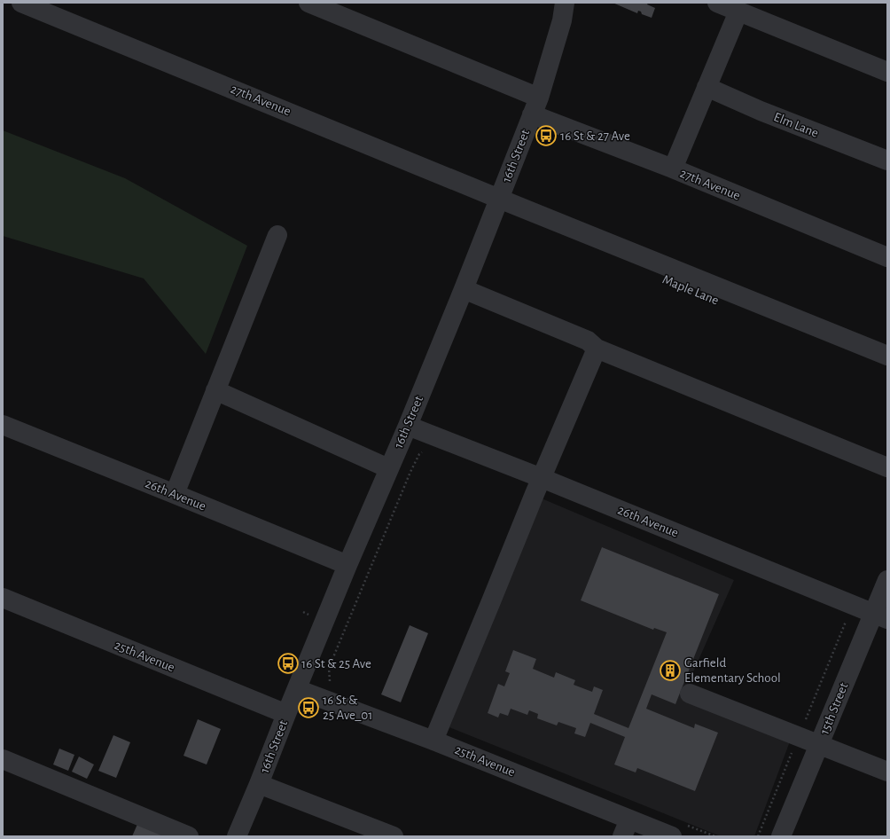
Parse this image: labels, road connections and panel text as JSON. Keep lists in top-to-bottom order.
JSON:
{
  "streets": {
    "street": [
      "27th Avenue",
      "Elm Lane",
      "16th Street",
      "Maple Lane",
      "26th Avenue",
      "25th Avenue",
      "15th Street"
    ]
  },
  "crossings": [
    ["27th Avenue", "16th Street"],
    ["27th Avenue", "Maple Lane"],
    ["16th Street", "Maple Lane"],
    ["16th Street", "26th Avenue"],
    ["16th Street", "25th Avenue"],
    ["26th Avenue", "15th Street"]
  ],
  "places": {
    "bus stop": ["16 St & 27 Ave", "16 St & 25 Ave", "16 St & 25 Ave_01"],
    "building": ["Garfield Elementary School"]
  }
}
